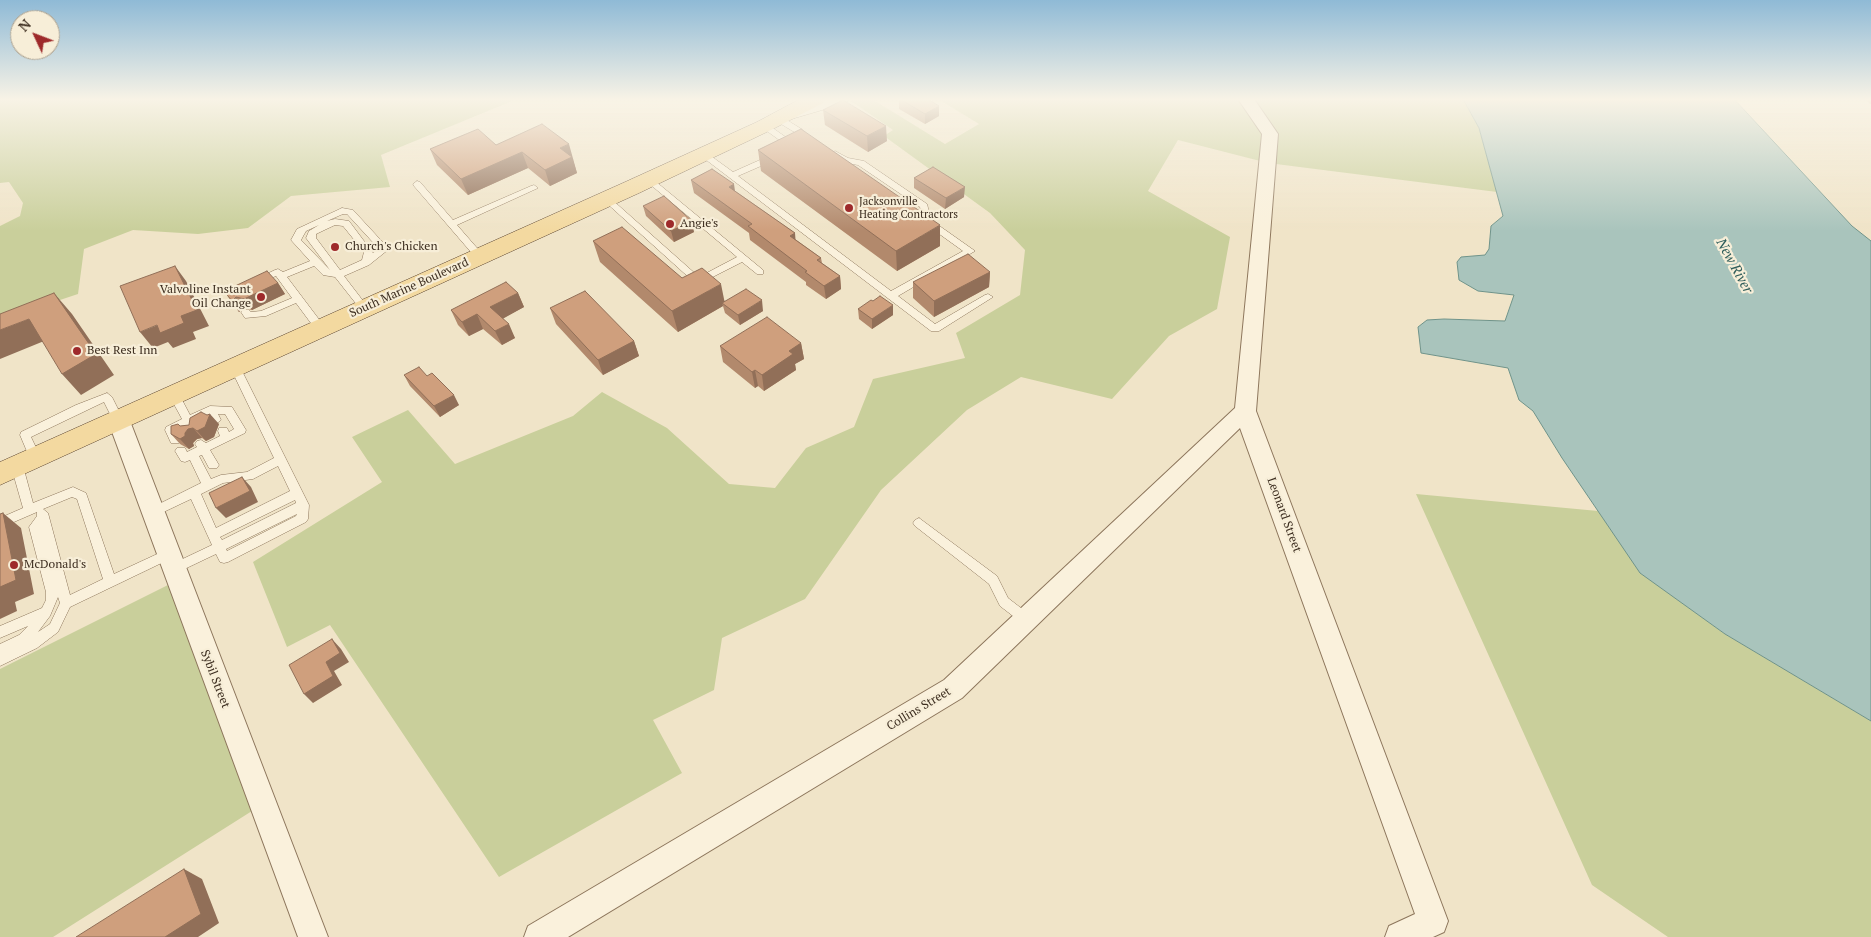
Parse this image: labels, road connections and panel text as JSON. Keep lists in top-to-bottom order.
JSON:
{
  "streets": {
    "main road": ["South Marine Boulevard"],
    "street": ["Leonard Street", "Sybil Street", "Collins Street"]
  },
  "crossings": [
    ["South Marine Boulevard", "Sybil Street"],
    ["Leonard Street", "Collins Street"]
  ],
  "water": ["New River"],
  "places": [
    "Jacksonville Heating Contractors",
    "Angie's",
    "Church's Chicken",
    "Valvoline Instant Oil Change",
    "Best Rest Inn",
    "McDonald's"
  ],
  "north": "top left"
}
